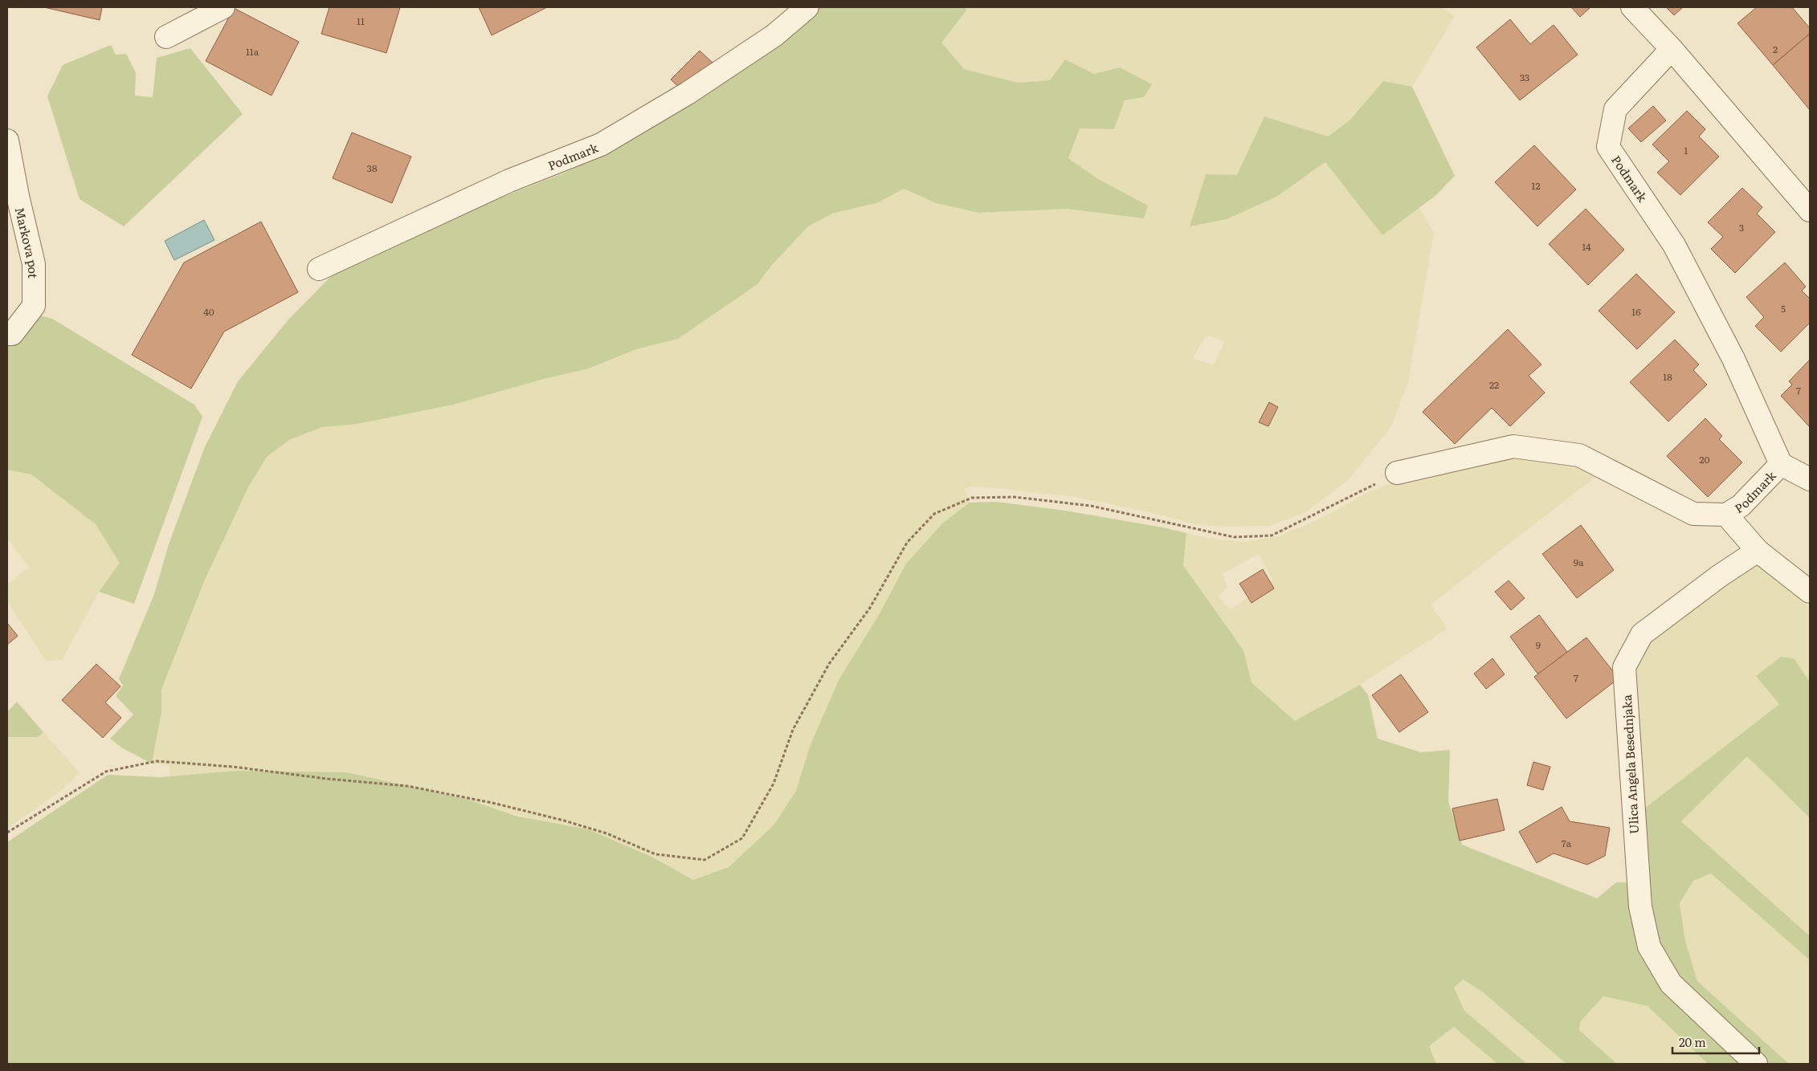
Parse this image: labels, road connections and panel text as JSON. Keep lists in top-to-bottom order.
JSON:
{
  "streets": {
    "street": ["Podmark", "Markova pot", "Ulica Angela Besednjaka"]
  },
  "house_numbers": [
    "11",
    "2",
    "11a",
    "33",
    "1",
    "38",
    "12",
    "3",
    "14",
    "5",
    "40",
    "16",
    "18",
    "22",
    "7",
    "20",
    "9a",
    "9",
    "7",
    "7a"
  ],
  "scale_bar": "20 m"
}
